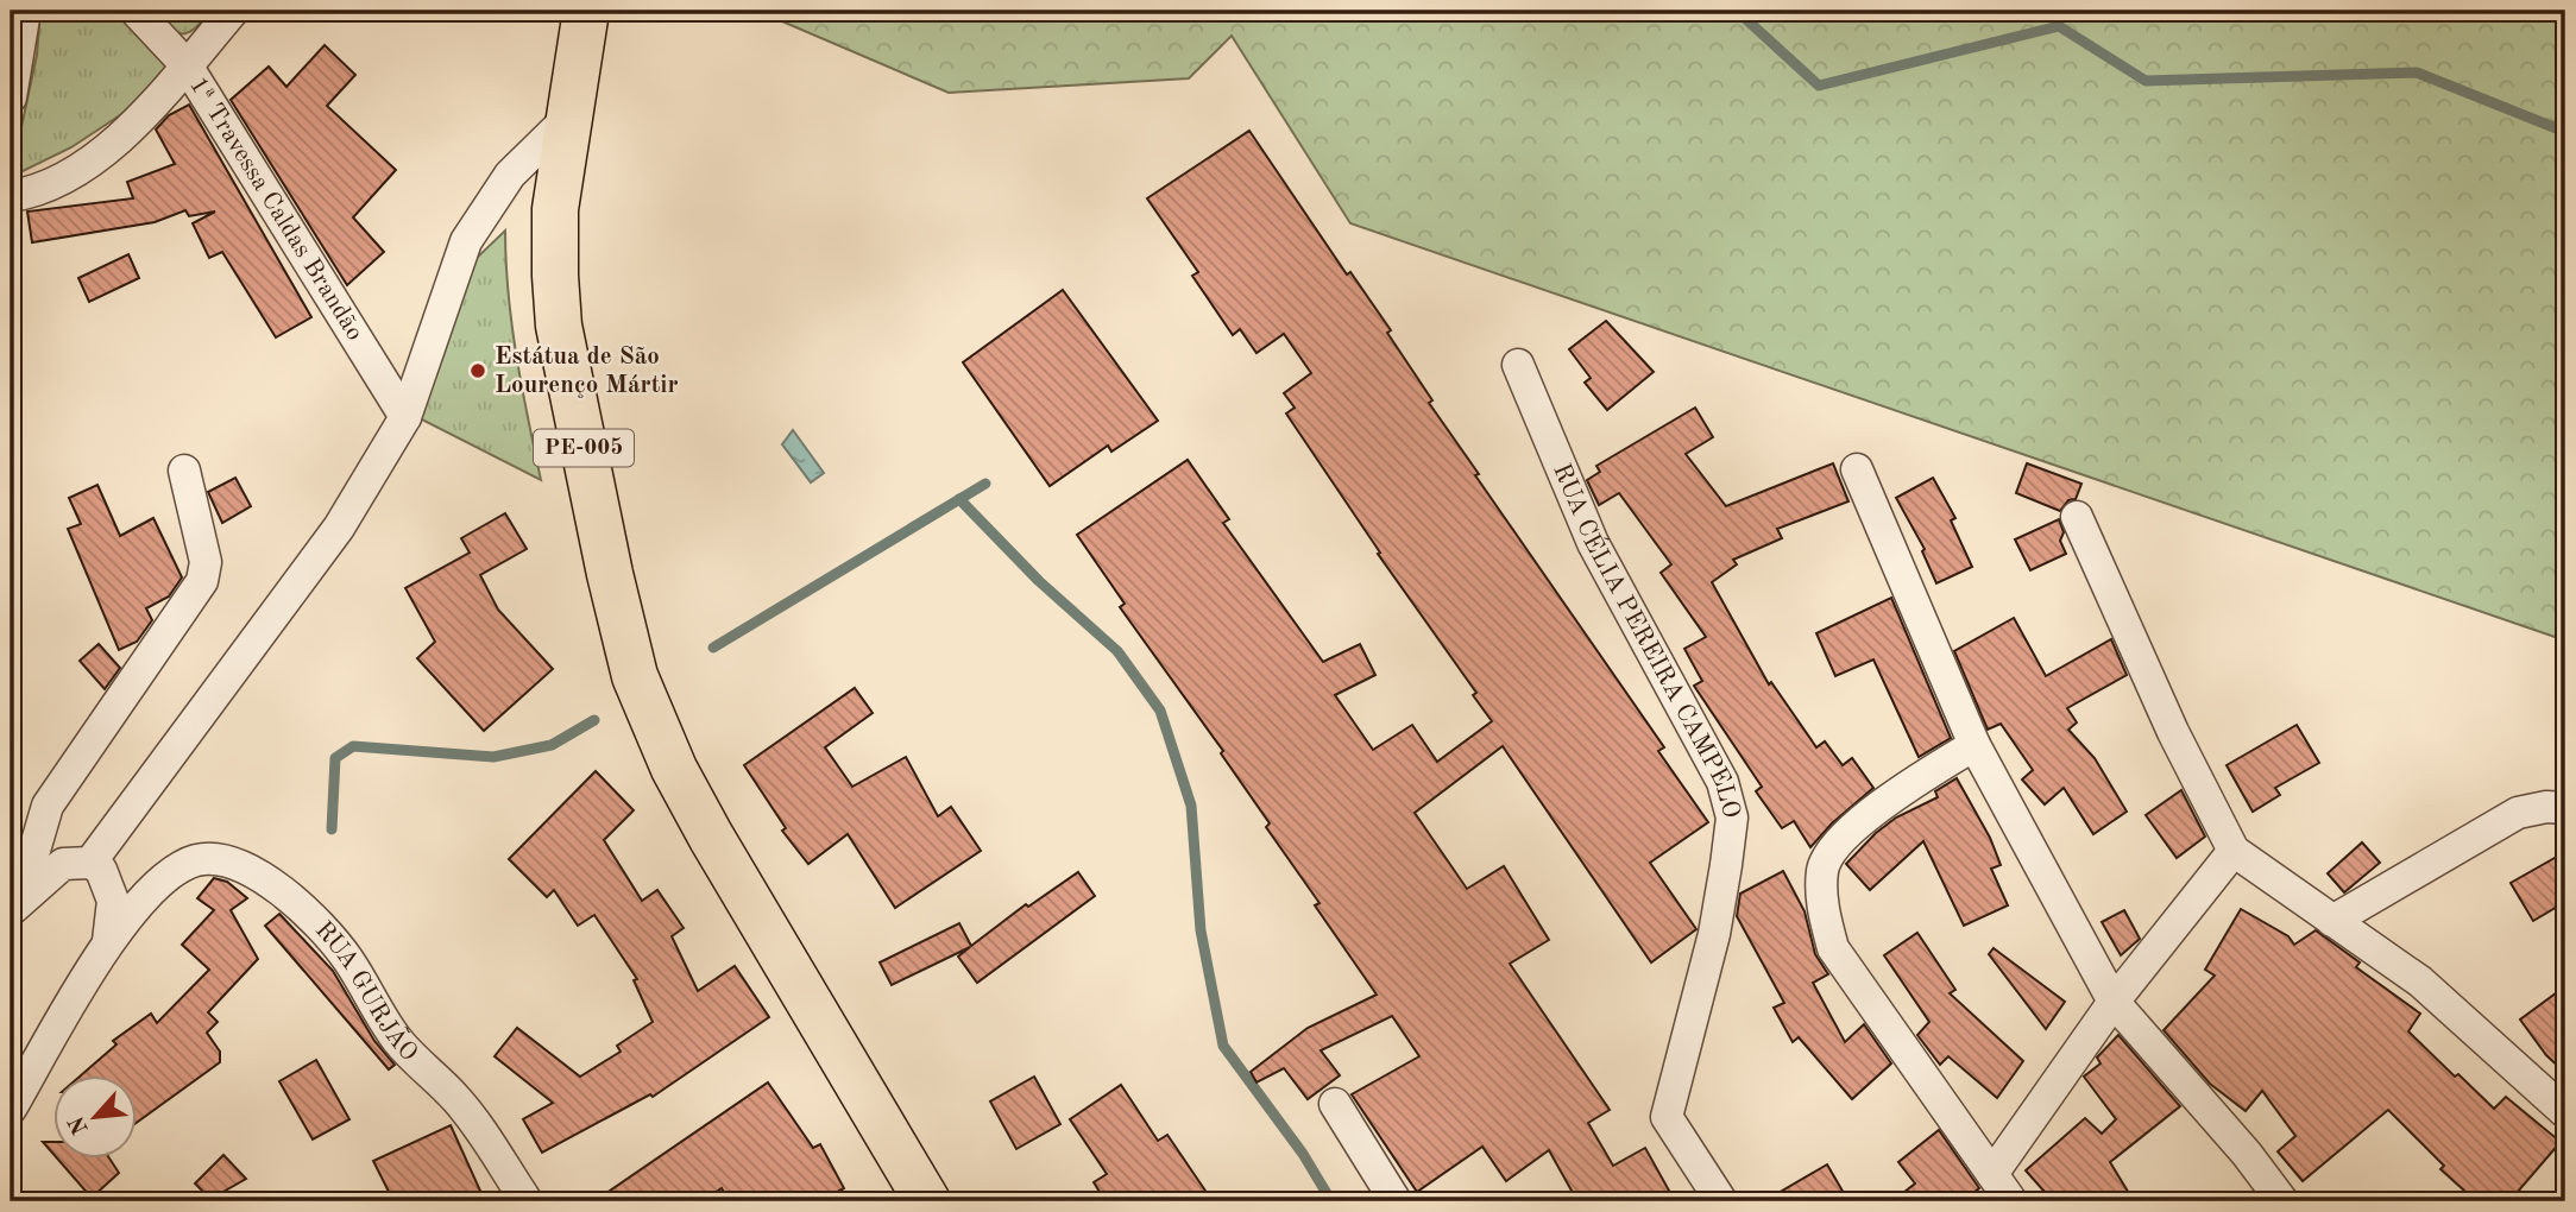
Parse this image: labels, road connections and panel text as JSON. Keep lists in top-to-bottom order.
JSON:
{
  "streets": {
    "main road": ["PE-005"],
    "street": ["1ª Travessa Caldas Brandão", "RUA CÉLIA PEREIRA CAMPELO", "RUA GURJÃO"]
  },
  "places": ["Estátua de São Lourenço Mártir"],
  "north": "bottom left"
}
